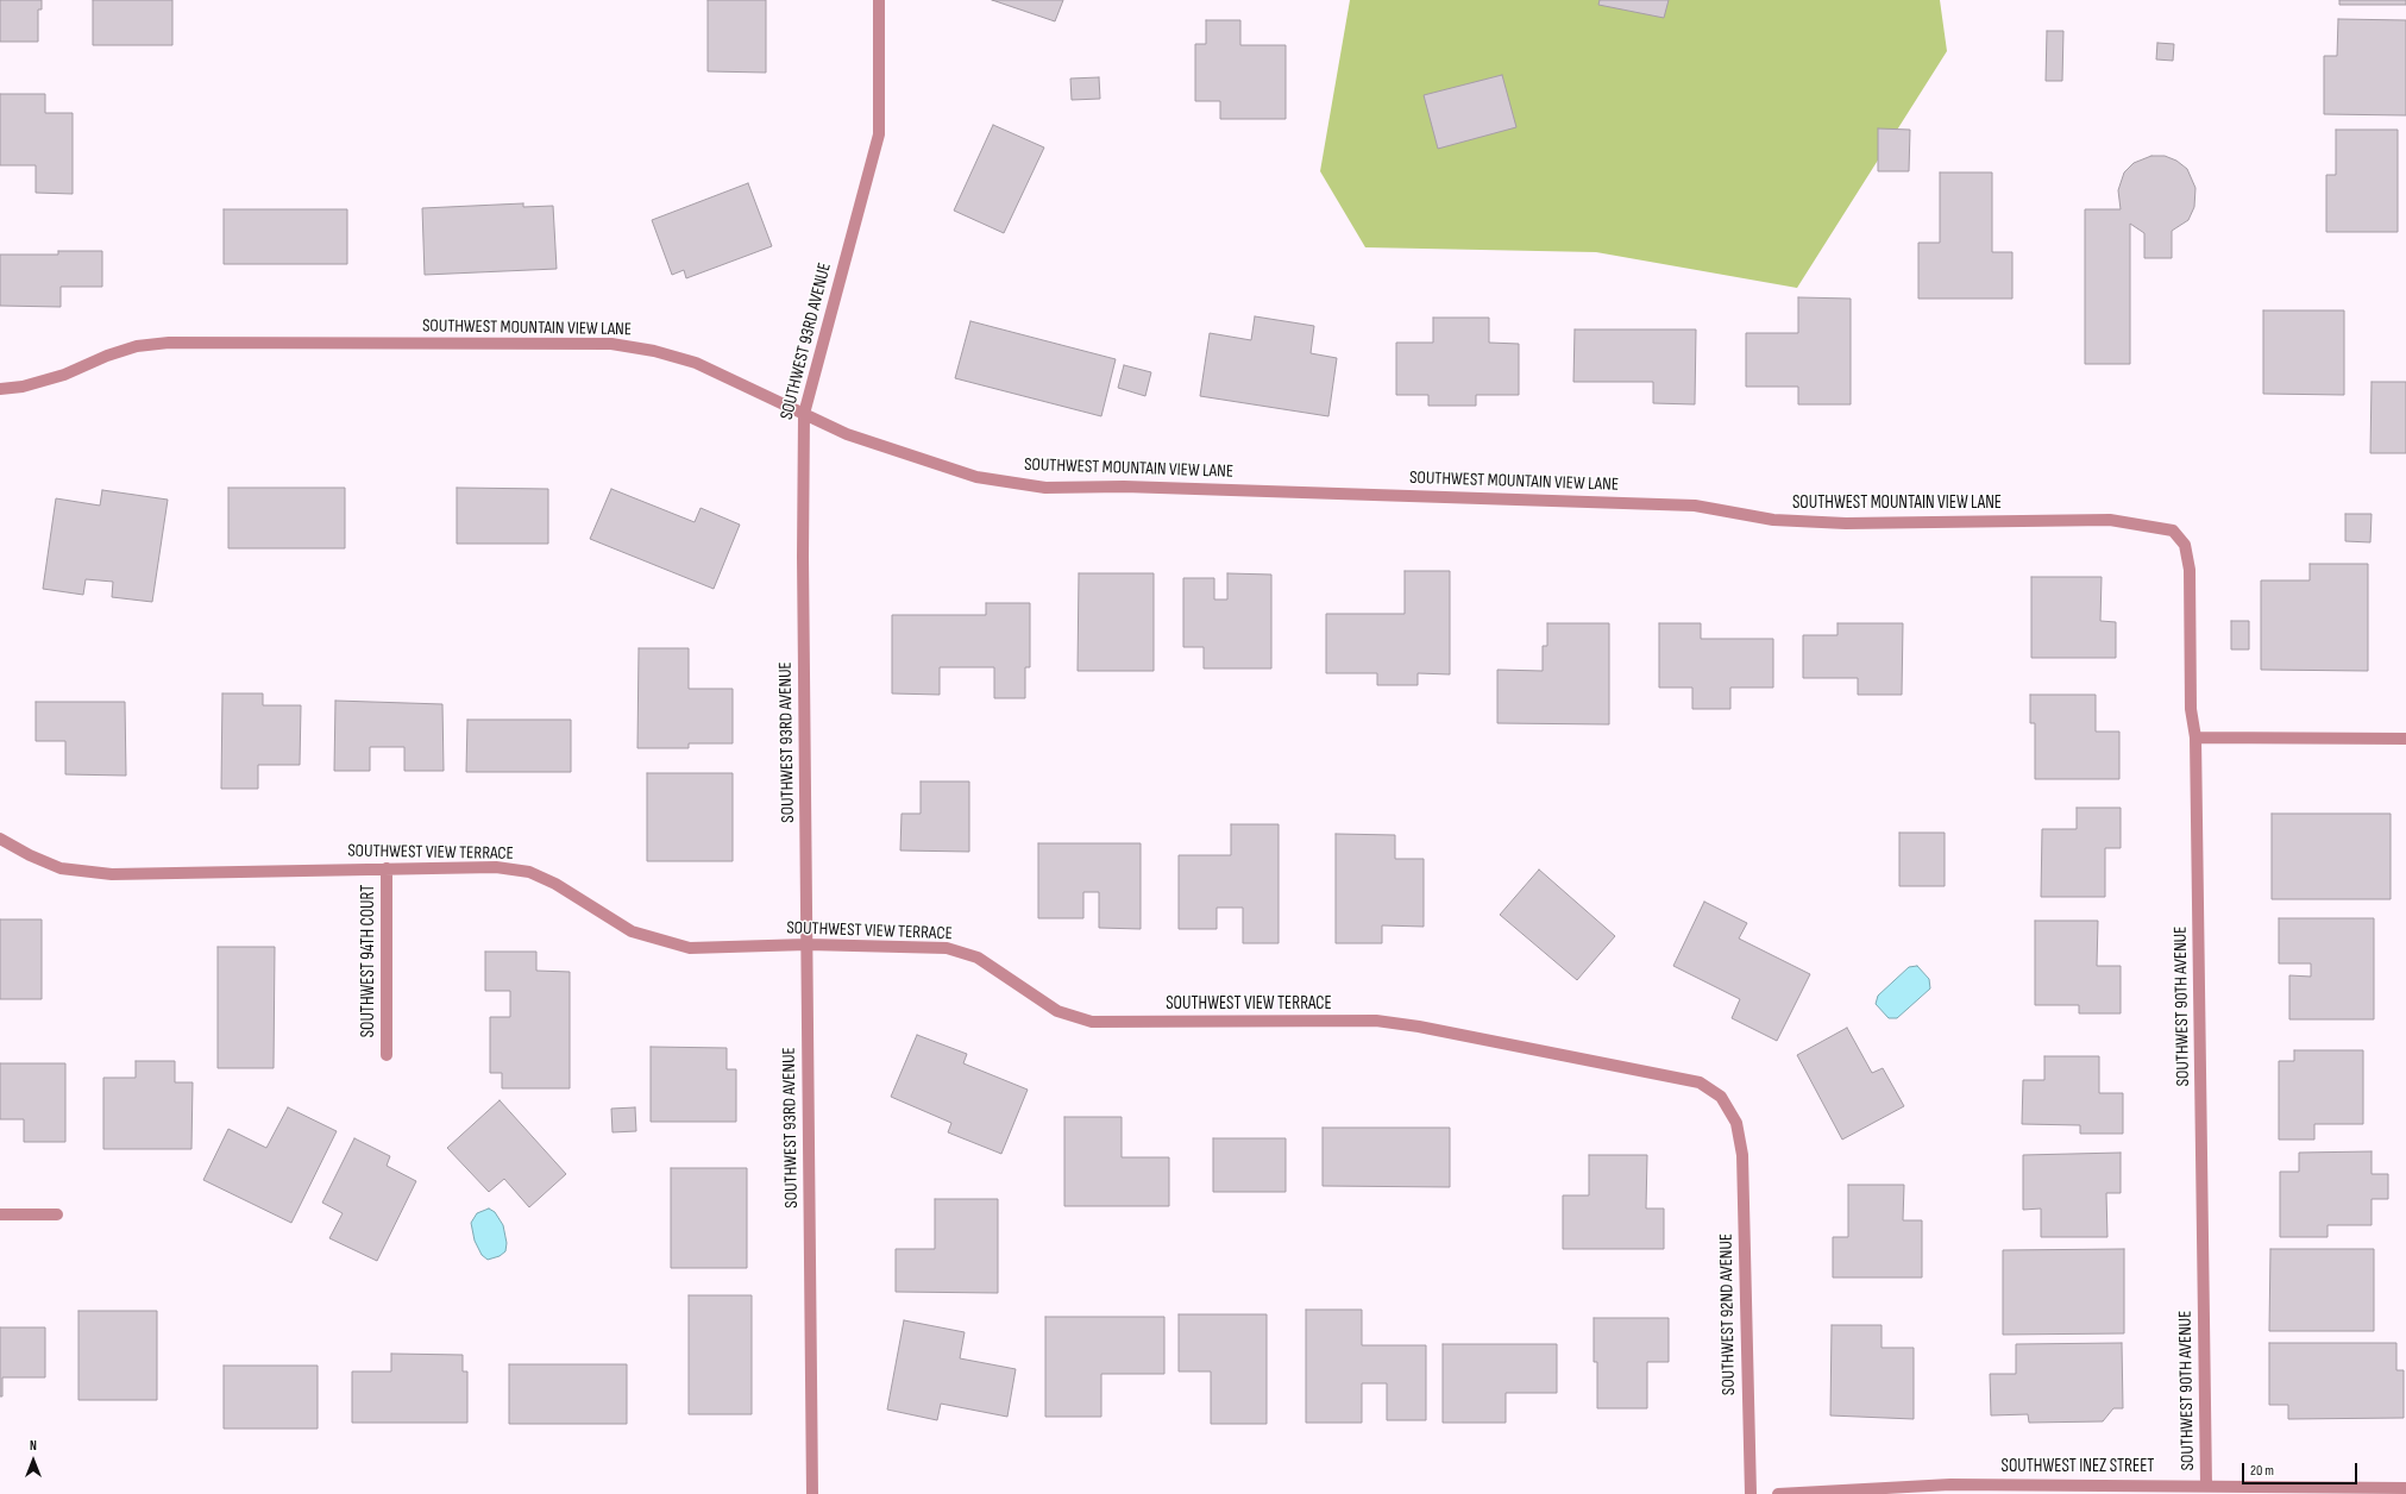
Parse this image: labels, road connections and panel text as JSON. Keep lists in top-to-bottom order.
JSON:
{
  "streets": {
    "street": [
      "SOUTHWEST MOUNTAIN VIEW LANE",
      "SOUTHWEST 93RD AVENUE",
      "SOUTHWEST VIEW TERRACE",
      "SOUTHWEST 94TH COURT",
      "SOUTHWEST 90TH AVENUE",
      "SOUTHWEST 92ND AVENUE",
      "SOUTHWEST INEZ STREET"
    ]
  },
  "crossings": [
    ["SOUTHWEST MOUNTAIN VIEW LANE", "SOUTHWEST 93RD AVENUE"],
    ["SOUTHWEST MOUNTAIN VIEW LANE", "SOUTHWEST 90TH AVENUE"],
    ["SOUTHWEST 93RD AVENUE", "SOUTHWEST VIEW TERRACE"],
    ["SOUTHWEST VIEW TERRACE", "SOUTHWEST 94TH COURT"],
    ["SOUTHWEST VIEW TERRACE", "SOUTHWEST 92ND AVENUE"],
    ["SOUTHWEST 90TH AVENUE", "SOUTHWEST INEZ STREET"]
  ],
  "scale_bar": "20 m",
  "north": "top"
}
